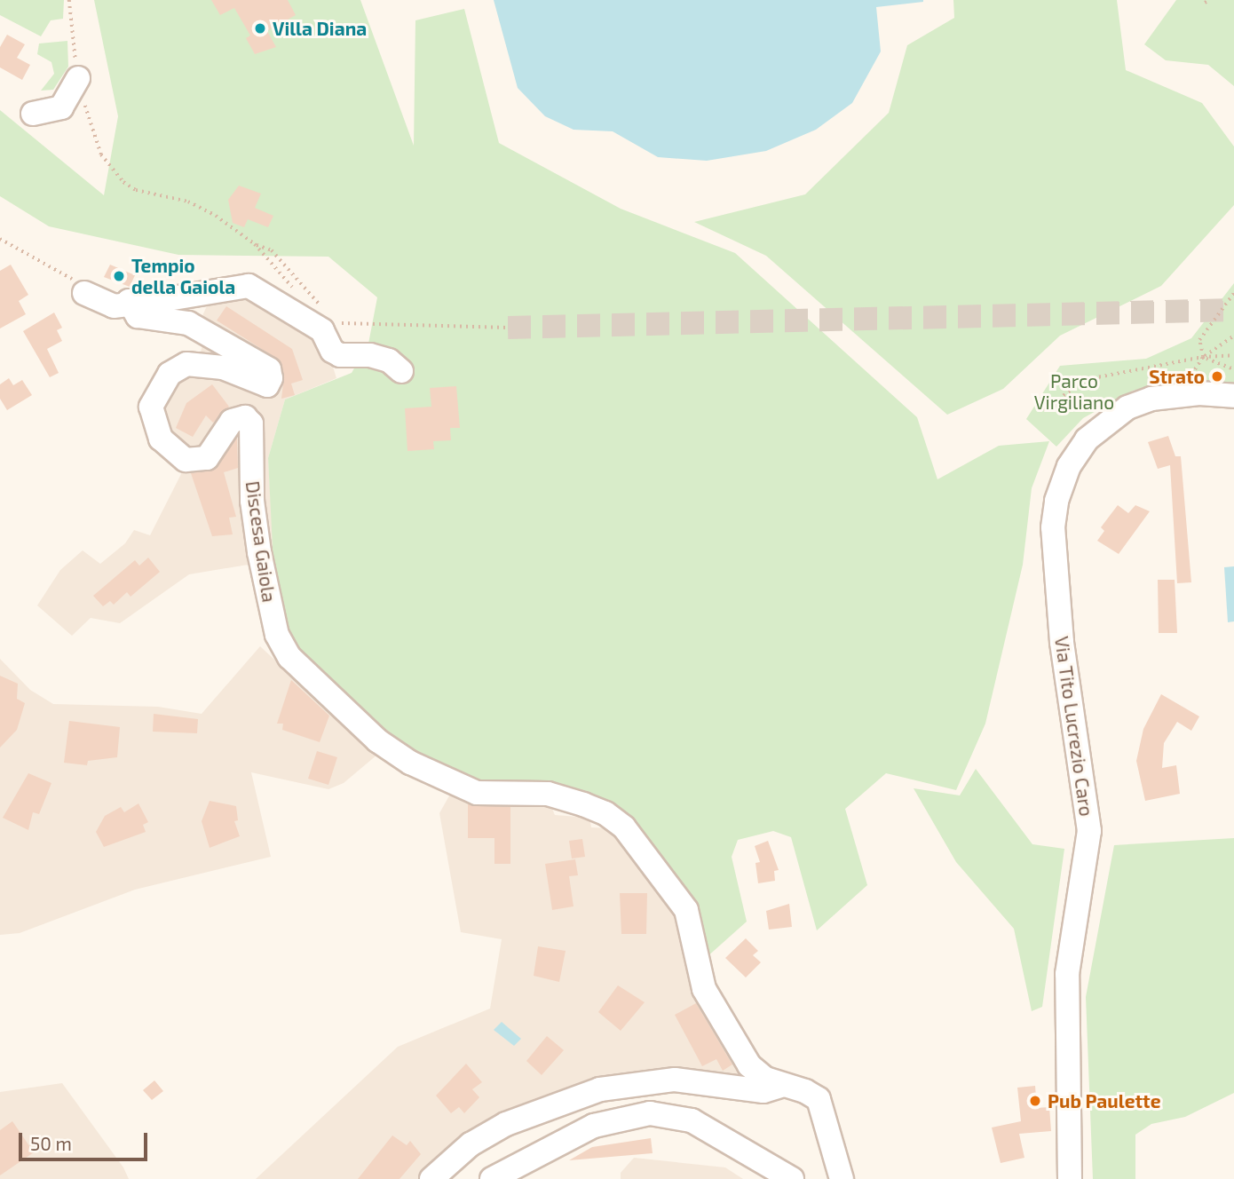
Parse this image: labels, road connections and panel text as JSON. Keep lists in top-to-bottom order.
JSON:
{
  "streets": {
    "street": ["Discesa Gaiola", "Via Tito Lucrezio Caro"]
  },
  "parks": ["Parco Virgiliano"],
  "places": [
    "Villa Diana",
    "Tempio della Gaiola",
    "Strato",
    "Pub Paulette"
  ],
  "scale_bar": "50 m"
}
